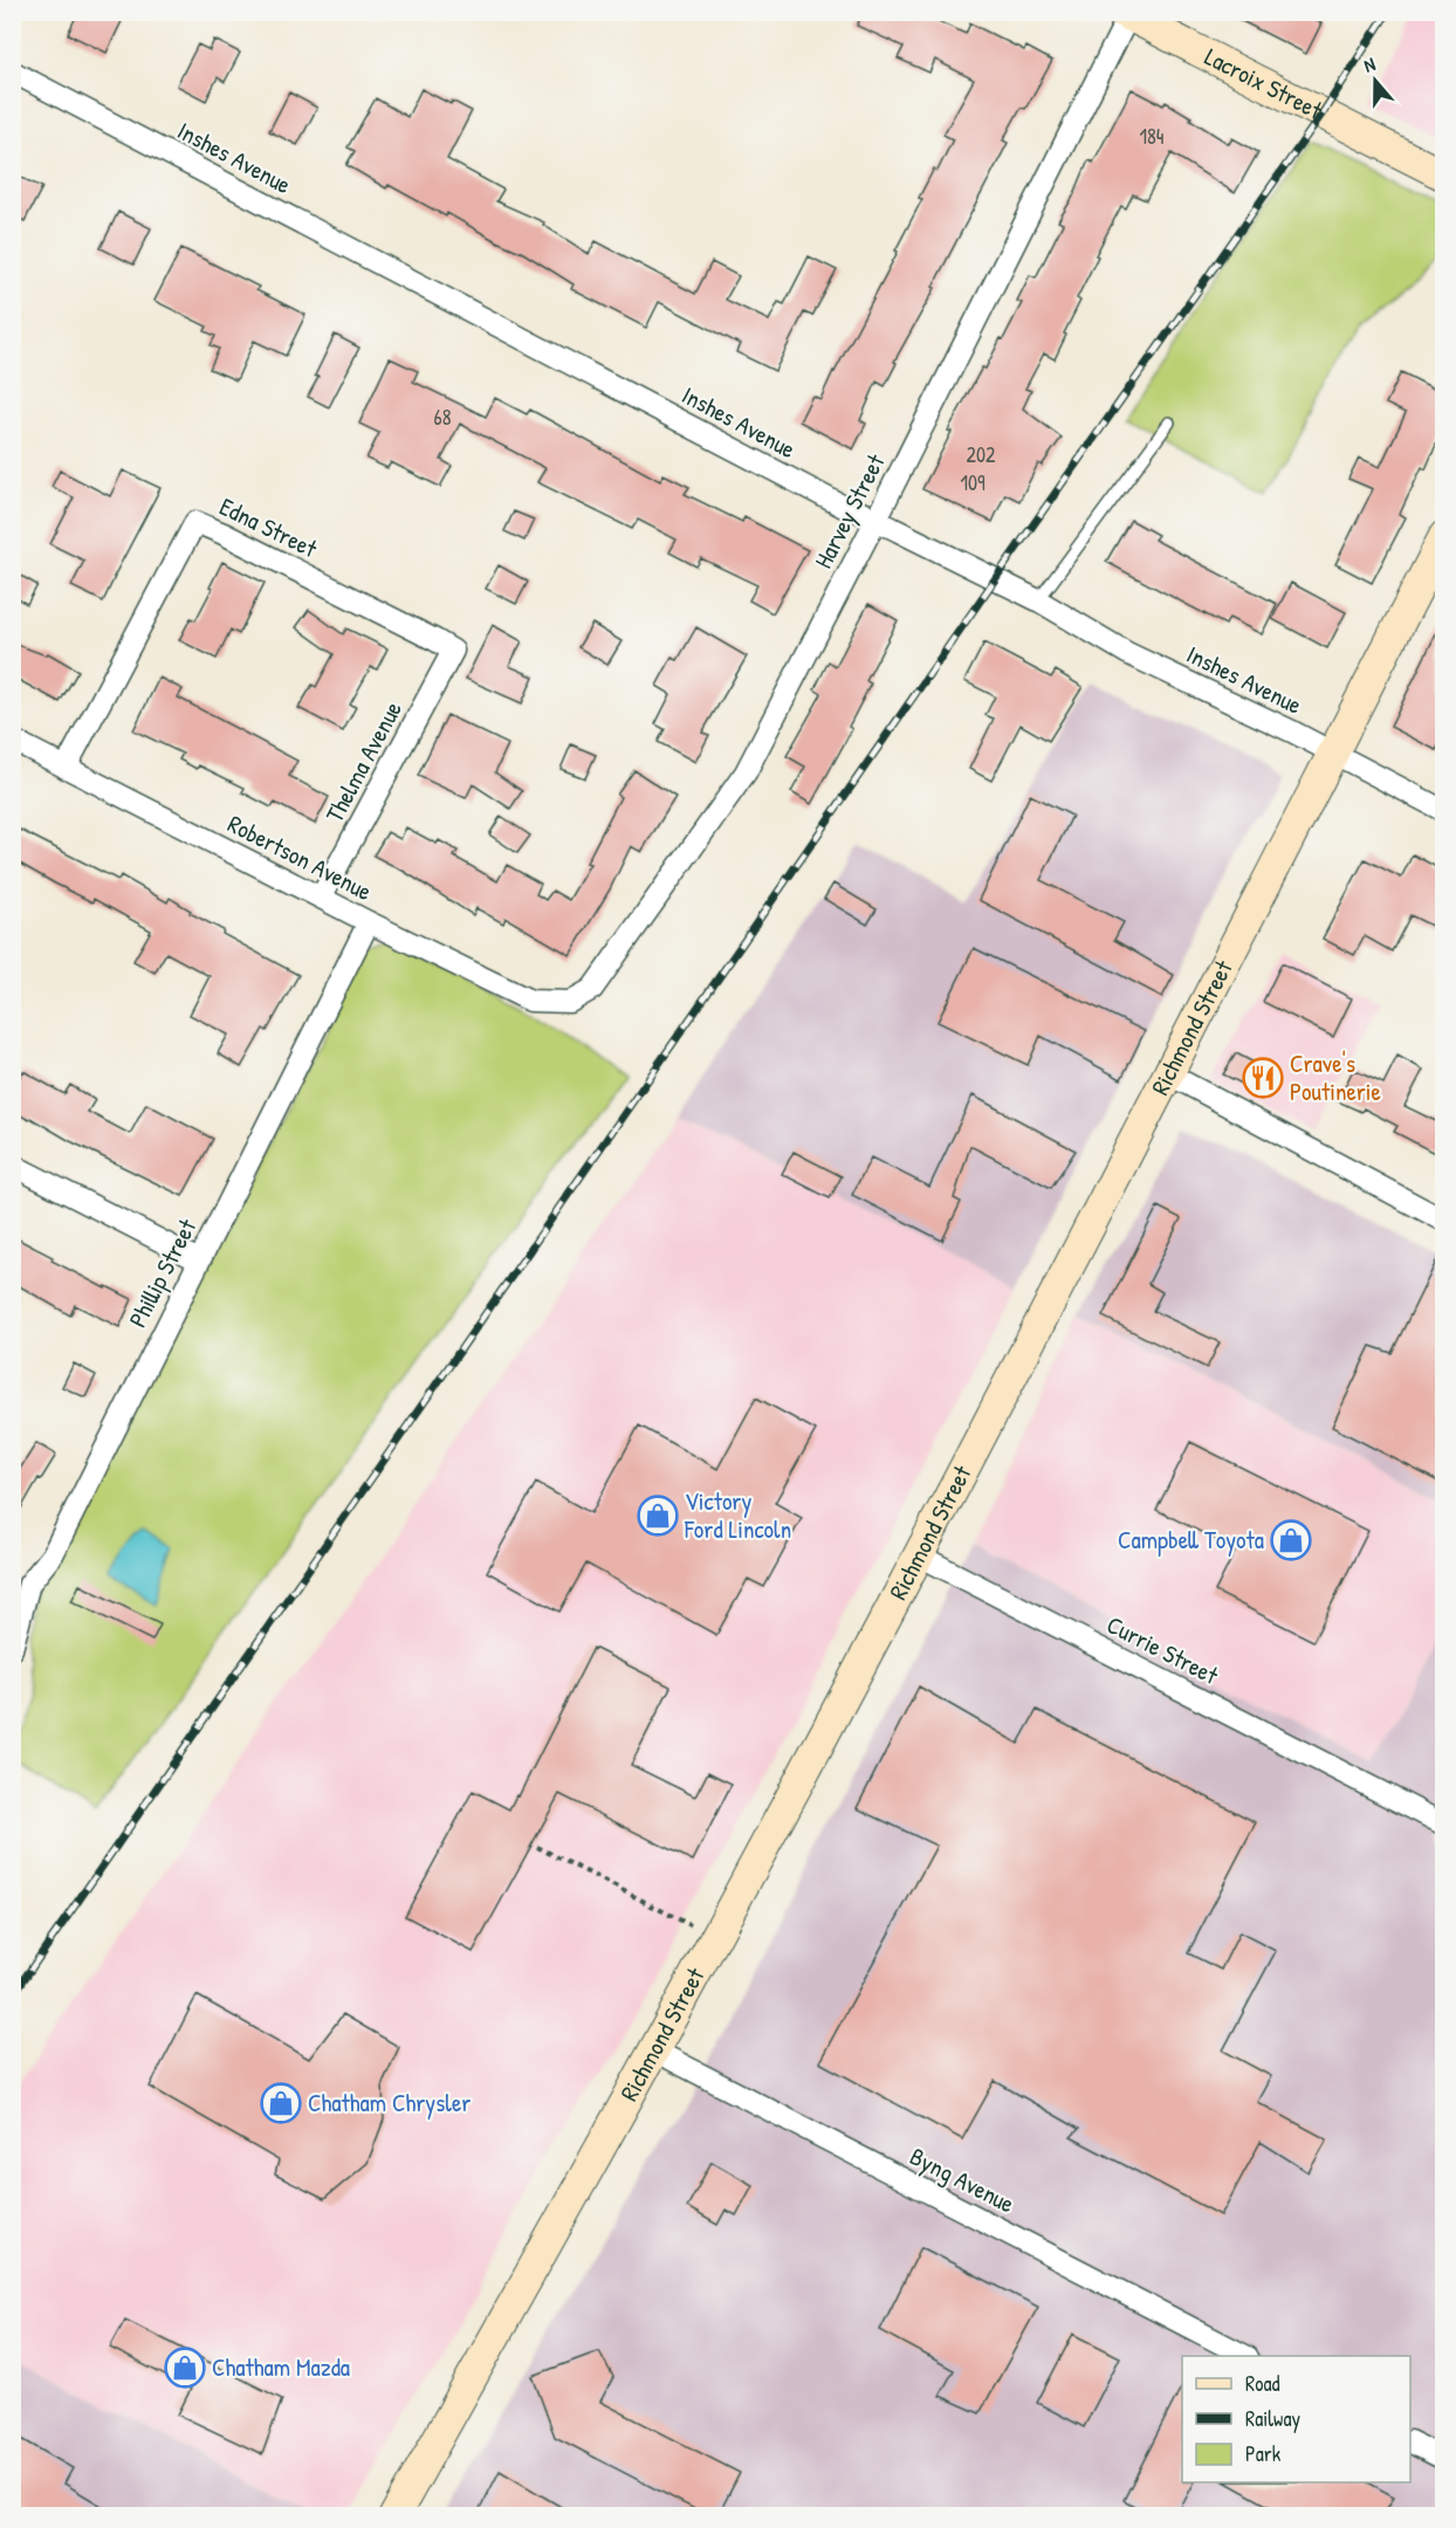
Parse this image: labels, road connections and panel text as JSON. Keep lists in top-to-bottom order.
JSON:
{
  "streets": {
    "main road": ["Lacroix Street", "Richmond Street"],
    "street": [
      "Inshes Avenue",
      "Harvey Street",
      "Edna Street",
      "Thelma Avenue",
      "Robertson Avenue",
      "Phillip Street",
      "Currie Street",
      "Byng Avenue"
    ]
  },
  "crossings": [
    ["Lacroix Street", "Harvey Street"],
    ["Inshes Avenue", "Harvey Street"],
    ["Inshes Avenue", "Richmond Street"],
    ["Harvey Street", "Robertson Avenue"],
    ["Edna Street", "Thelma Avenue"],
    ["Edna Street", "Robertson Avenue"],
    ["Thelma Avenue", "Robertson Avenue"],
    ["Robertson Avenue", "Phillip Street"],
    ["Richmond Street", "Currie Street"],
    ["Richmond Street", "Byng Avenue"]
  ],
  "places": {
    "restaurant": ["Crave's Poutinerie"],
    "shop": [
      "Victory Ford Lincoln",
      "Campbell Toyota",
      "Chatham Chrysler",
      "Chatham Mazda"
    ]
  },
  "house_numbers": [
    "184",
    "68",
    "202",
    "109"
  ],
  "legend": ["Road", "Railway", "Park"],
  "north": "top"
}
